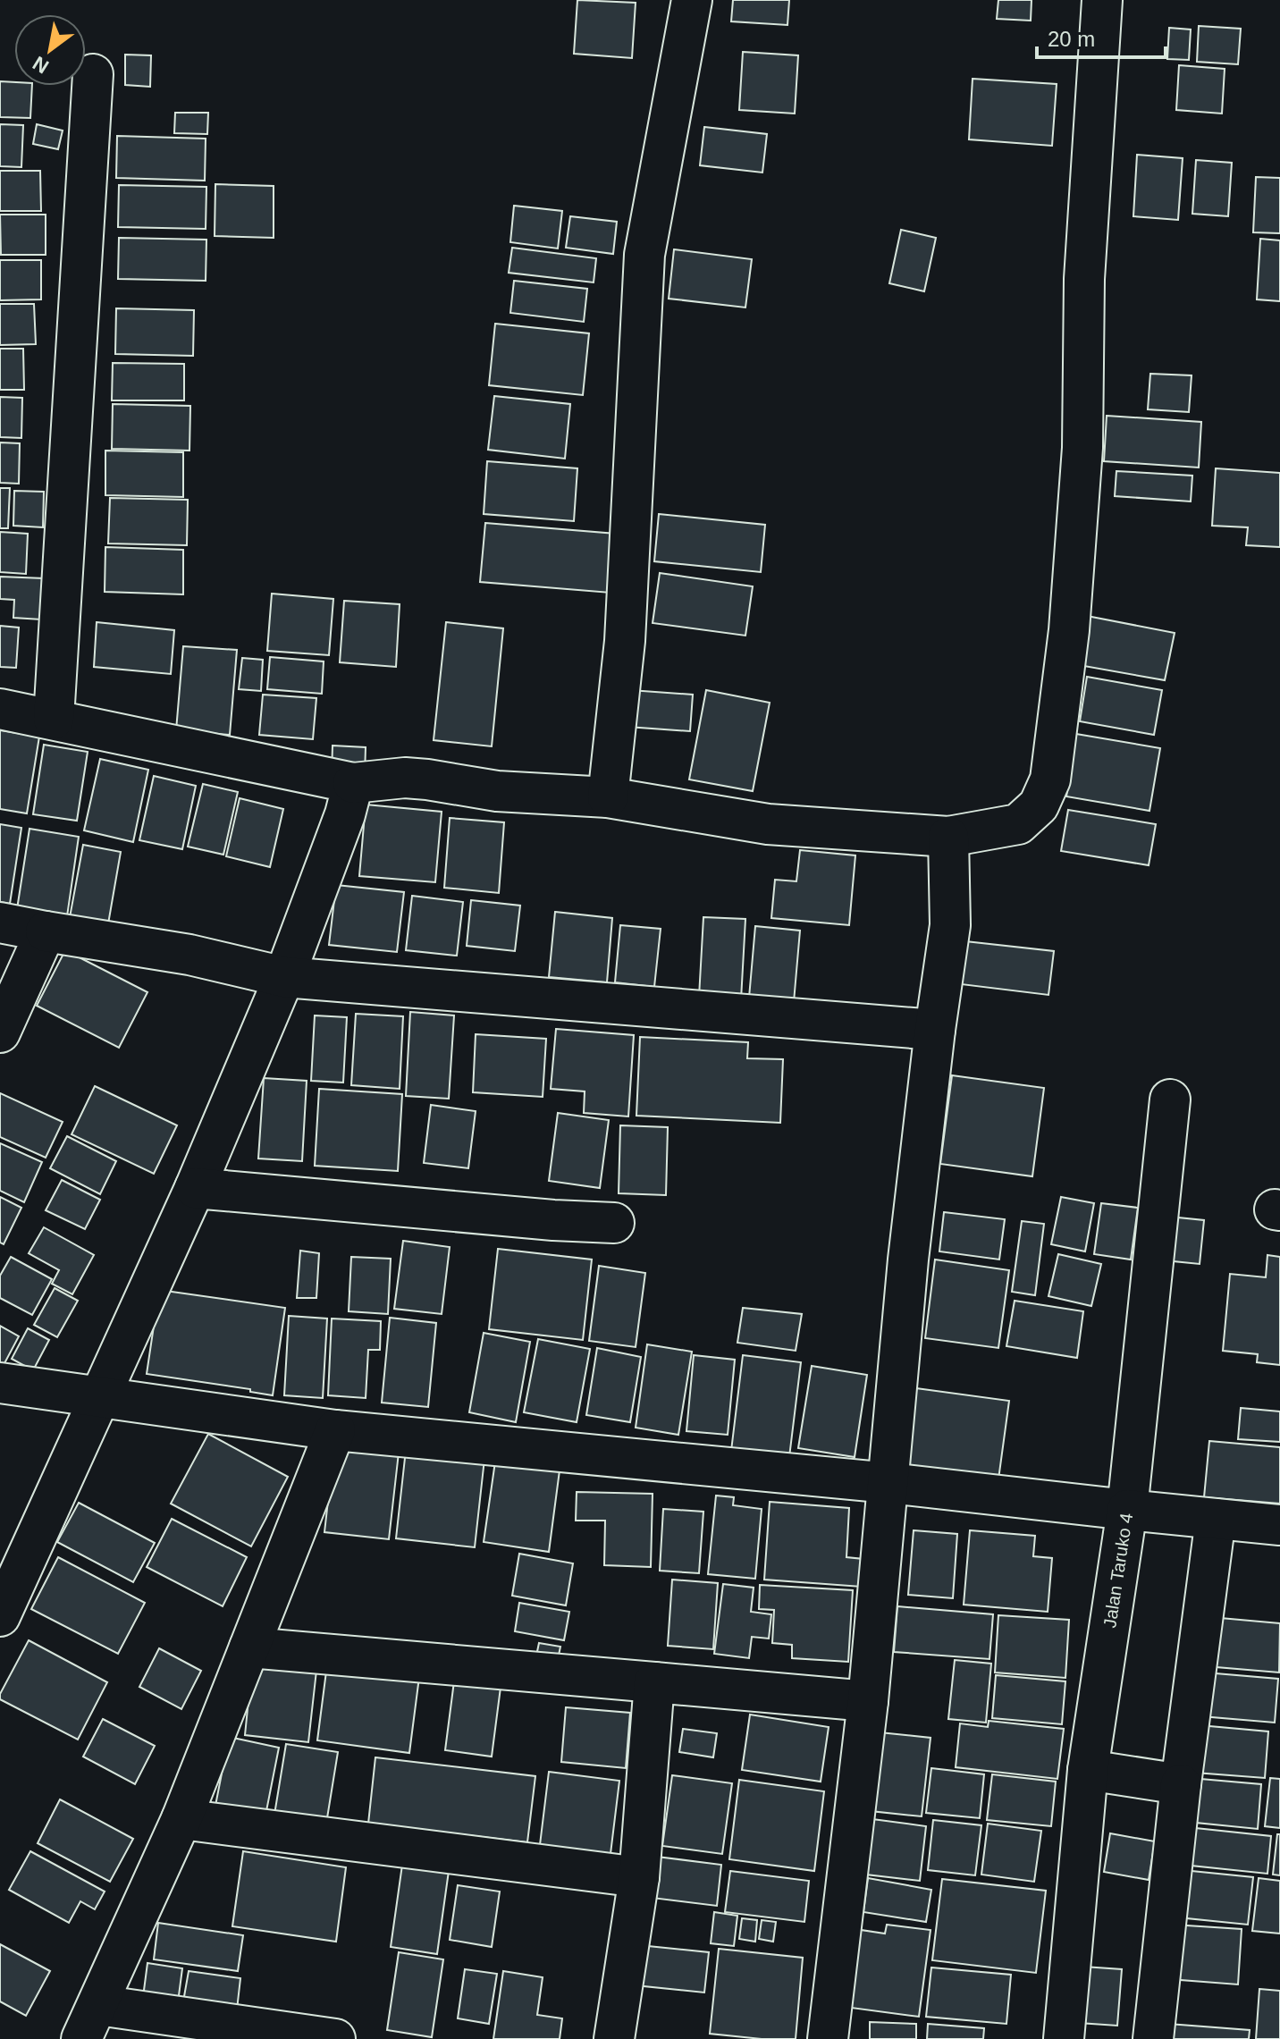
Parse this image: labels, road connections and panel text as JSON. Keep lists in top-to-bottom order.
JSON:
{
  "streets": {
    "street": ["Jalan Taruko 4"]
  },
  "scale_bar": "20 m",
  "north": "bottom left"
}
